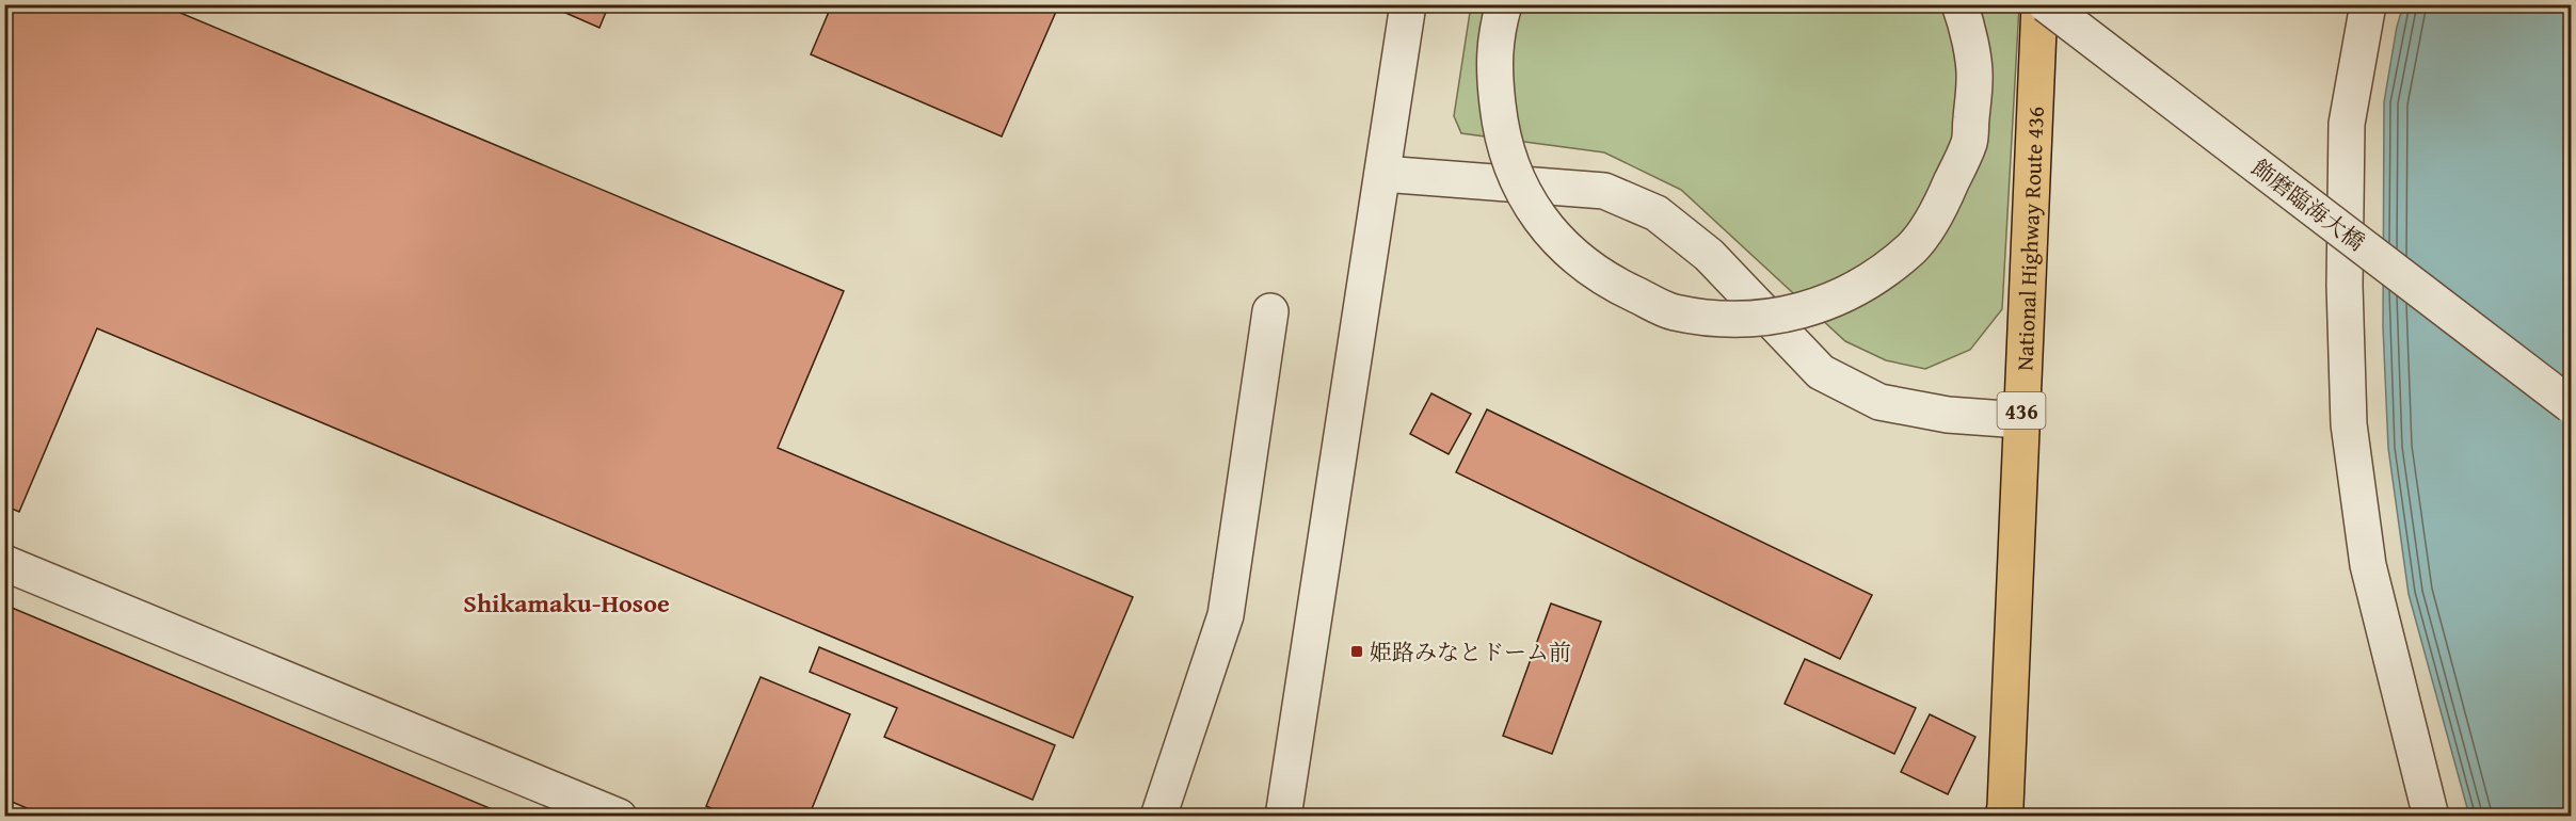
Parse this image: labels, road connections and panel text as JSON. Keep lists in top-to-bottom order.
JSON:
{
  "streets": {
    "highway": ["National Highway Route 436", "436"],
    "street": ["飾磨臨海大橋"]
  },
  "districts": ["Shikamaku-Hosoe"],
  "places": {
    "transit": ["姫路みなとドーム前"]
  }
}
